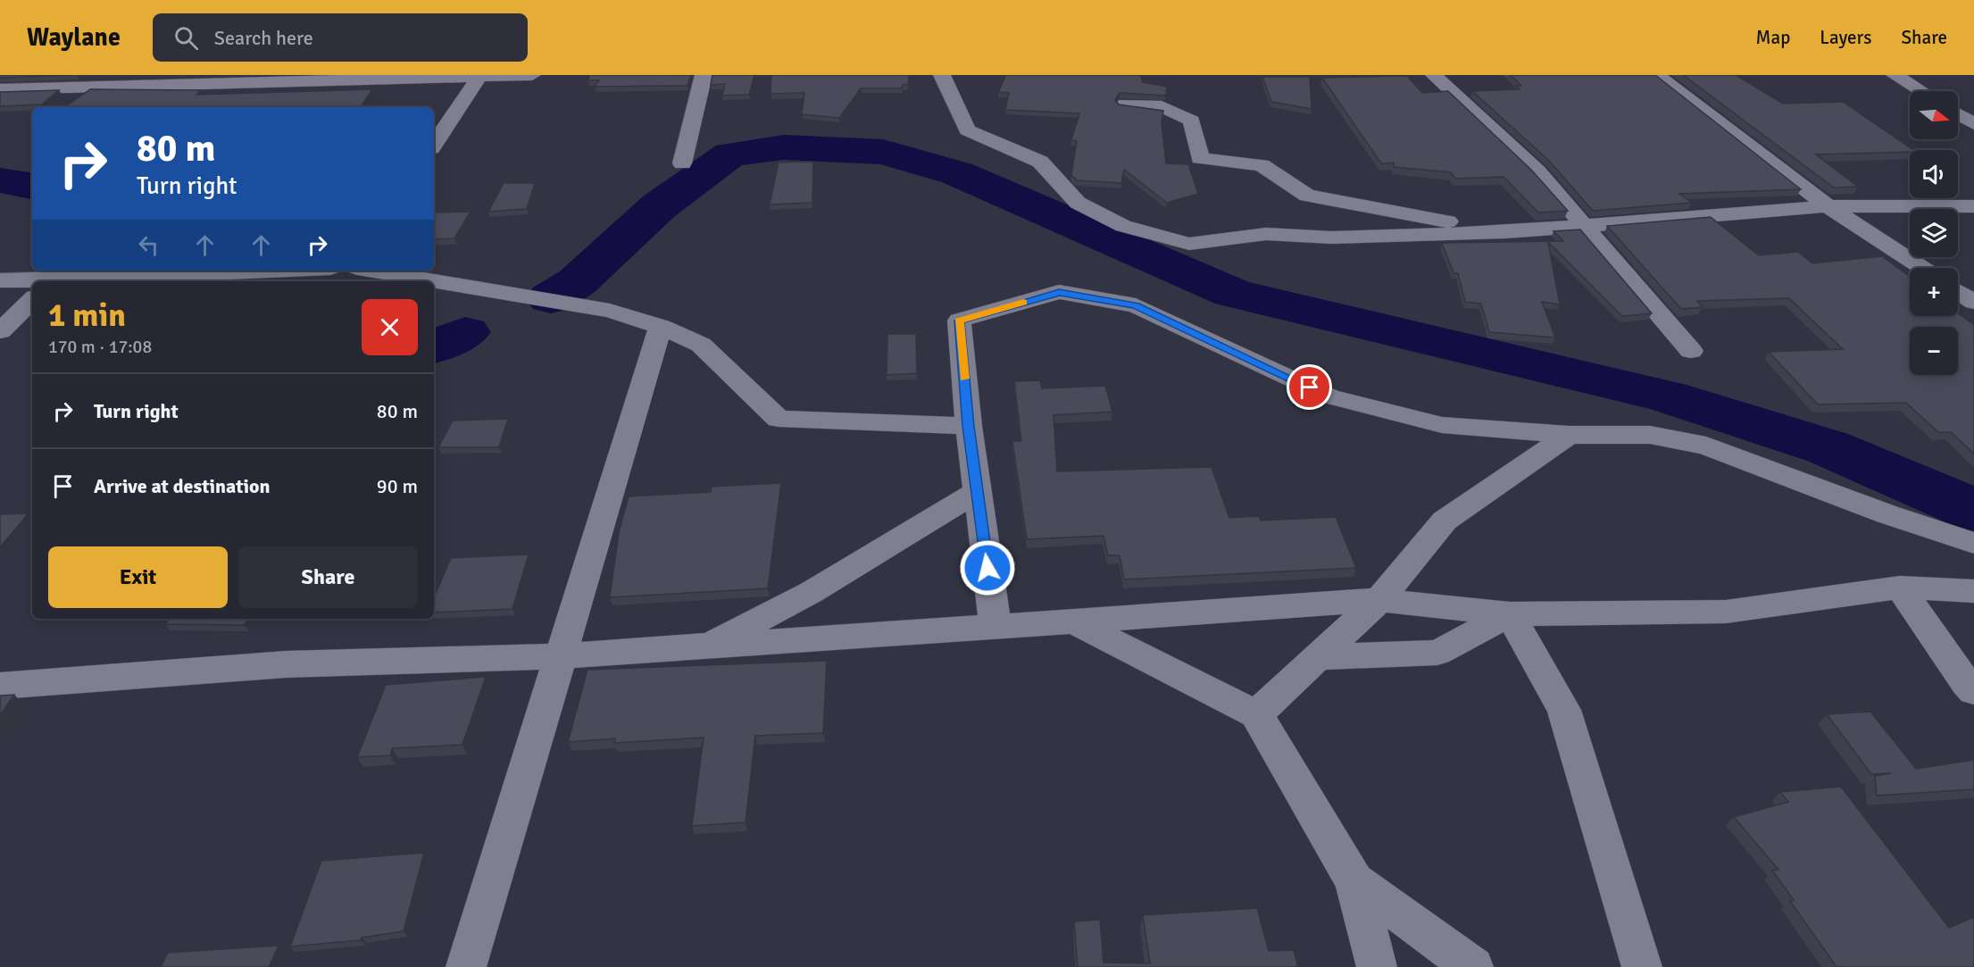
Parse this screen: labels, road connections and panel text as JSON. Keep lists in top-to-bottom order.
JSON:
{
  "north": "right",
  "page": {
    "header": "Waylane",
    "search": "Search here",
    "nav": ["Map", "Layers", "Share"],
    "map_buttons": ["+", "−"],
    "turn": ["80 m", "Turn right"],
    "heading": ["1 min", "170 m · 17:08"],
    "list": [
      {
        "name": "Turn right",
        "value": "80 m"
      },
      {
        "name": "Arrive at destination",
        "value": "90 m"
      }
    ],
    "buttons": ["Exit", "Share"]
  }
}
